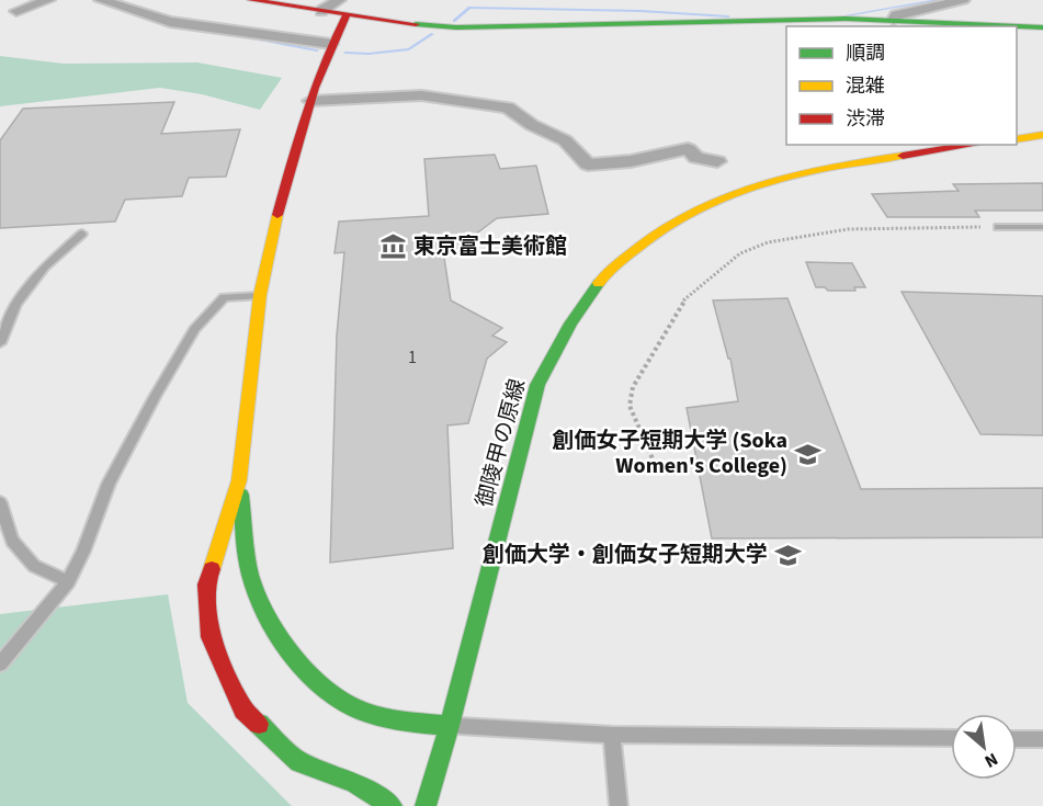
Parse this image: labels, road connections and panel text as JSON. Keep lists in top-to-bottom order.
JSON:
{
  "streets": {
    "street": ["御陵甲の原線"]
  },
  "places": {
    "museum": ["東京富士美術館"],
    "school or university": ["創価女子短期大学 (Soka Women's College)", "創価大学・創価女子短期大学"]
  },
  "house_numbers": ["1"],
  "legend": ["順調", "混雑", "渋滞"],
  "north": "bottom right"
}
